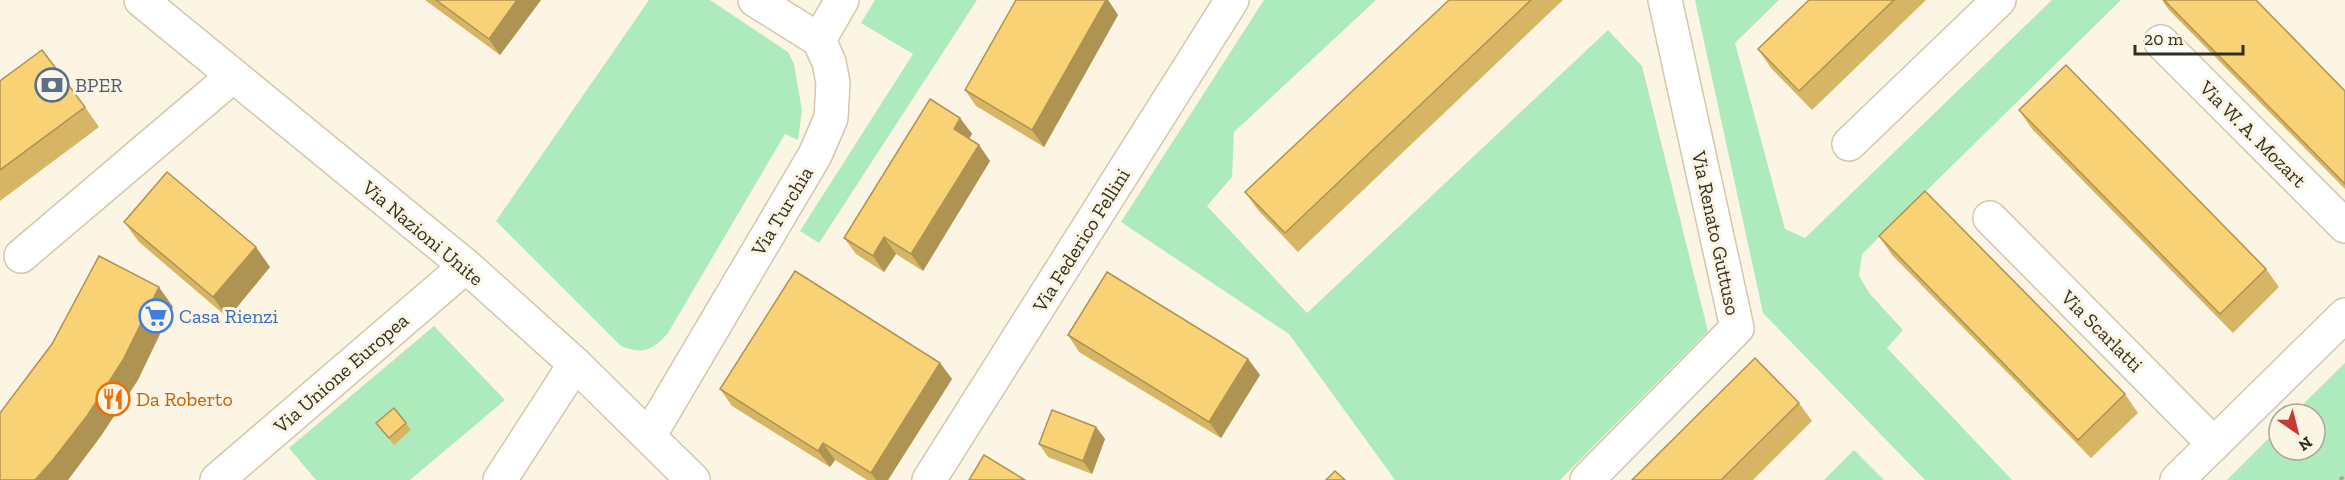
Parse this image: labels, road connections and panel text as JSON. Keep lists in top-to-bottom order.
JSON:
{
  "streets": {
    "street": [
      "Via W. A. Mozart",
      "Via Turchia",
      "Via Nazioni Unite",
      "Via Renato Guttuso",
      "Via Federico Fellini",
      "Via Scarlatti",
      "Via Unione Europea"
    ]
  },
  "crossings": [
    ["Via Turchia", "Via Nazioni Unite"],
    ["Via Nazioni Unite", "Via Unione Europea"]
  ],
  "places": {
    "bank": ["BPER"],
    "supermarket": ["Casa Rienzi"],
    "restaurant": ["Da Roberto"]
  },
  "scale_bar": "20 m",
  "north": "bottom right"
}
